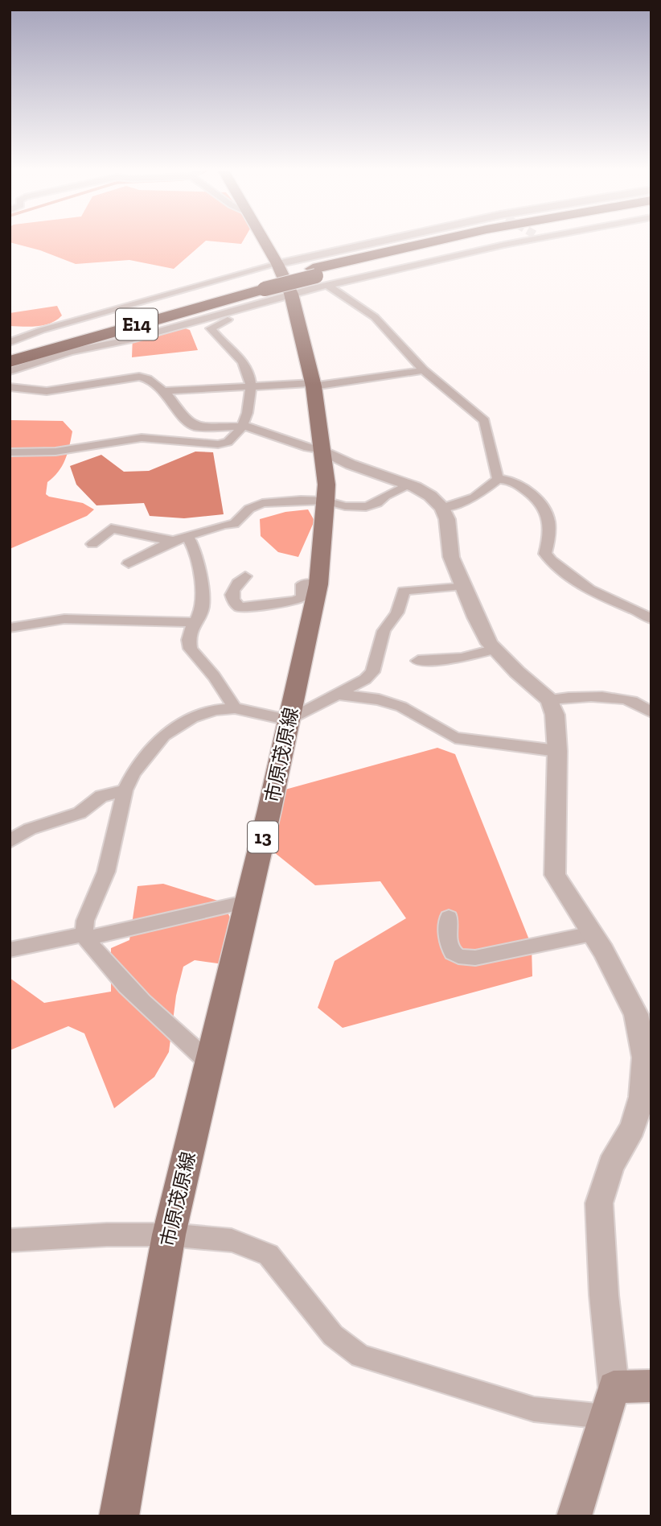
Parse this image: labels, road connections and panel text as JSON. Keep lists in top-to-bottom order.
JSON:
{
  "streets": {
    "highway": ["E14"],
    "main road": ["市原茂原線", "13"]
  },
  "crossings": [
    ["E14", "市原茂原線"]
  ]
}
